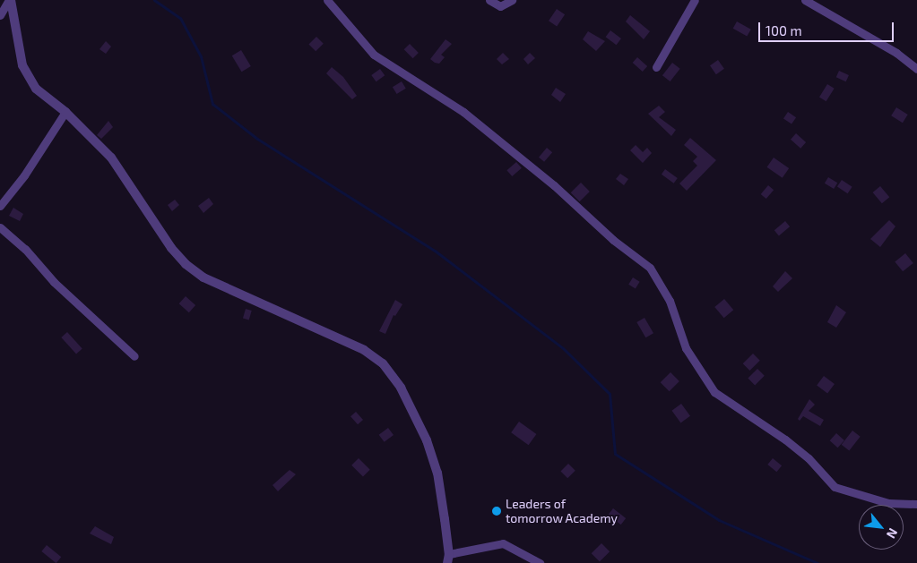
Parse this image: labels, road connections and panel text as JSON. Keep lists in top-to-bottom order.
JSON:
{
  "places": ["Leaders of tomorrow Academy"],
  "scale_bar": "100 m",
  "north": "bottom right"
}
